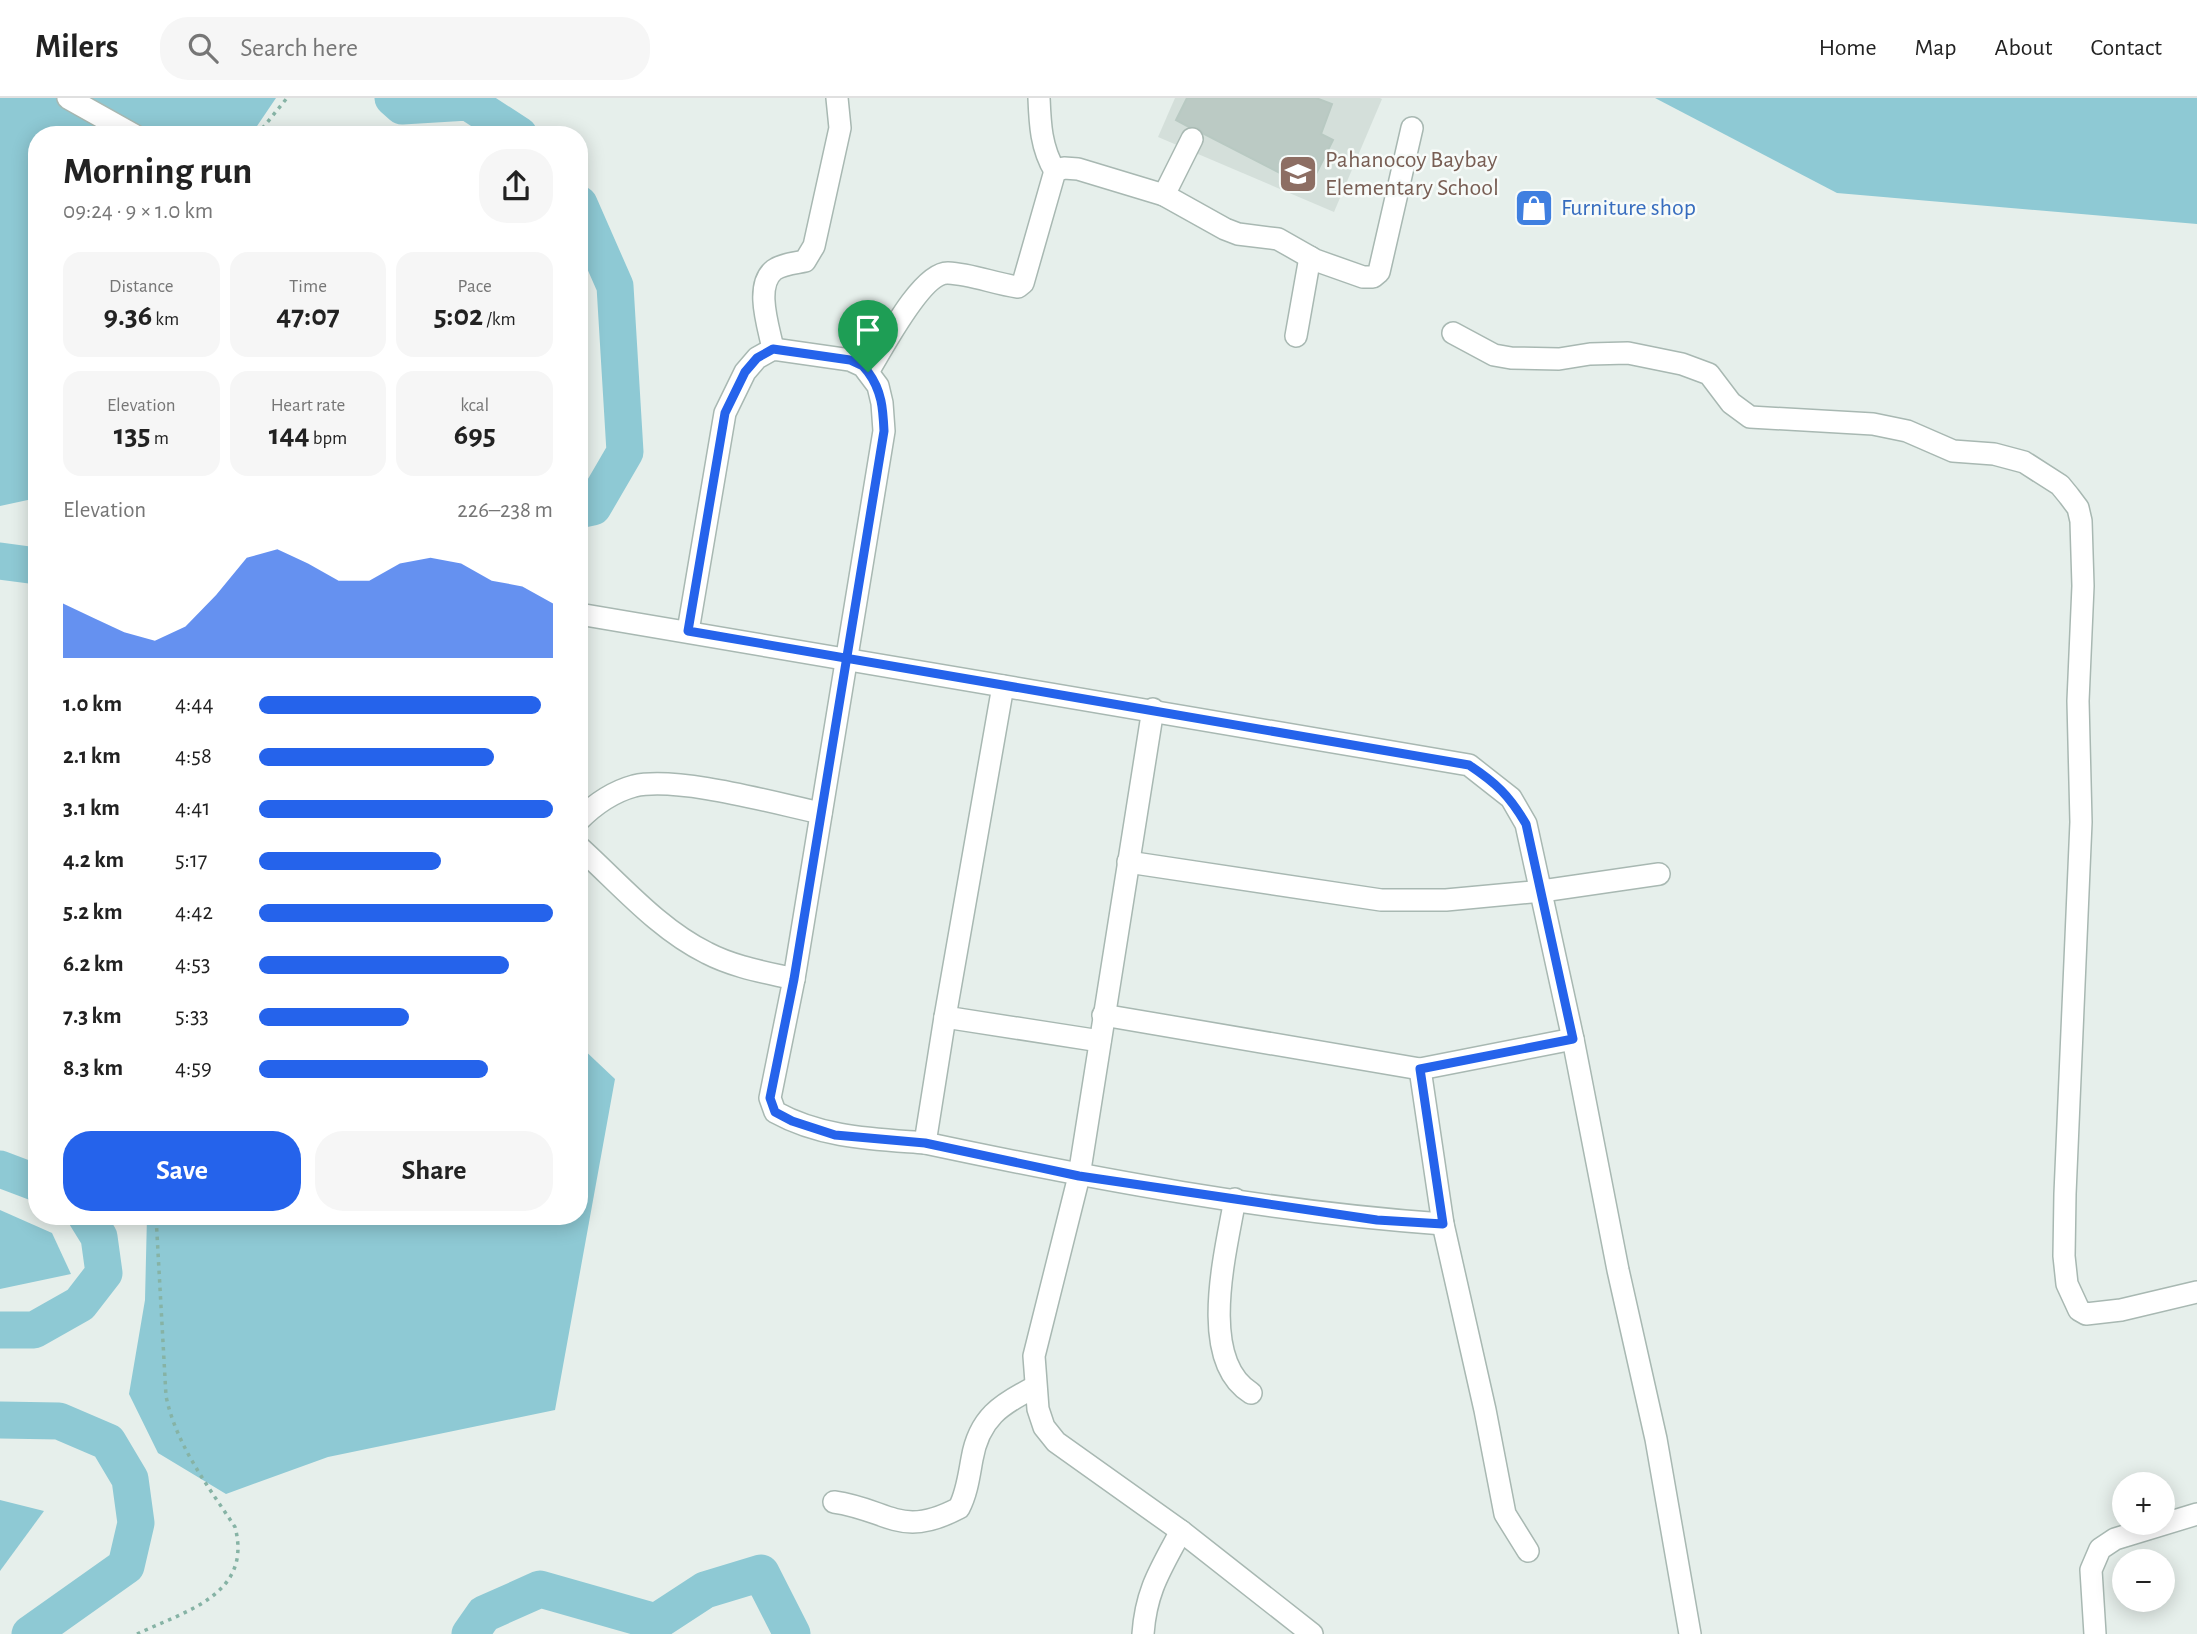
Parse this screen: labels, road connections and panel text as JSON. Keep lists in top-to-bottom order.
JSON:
{
  "places": {
    "school or university": ["Pahanocoy Baybay Elementary School"],
    "shop": ["Furniture shop"]
  },
  "page": {
    "header": "Milers",
    "search": "Search here",
    "nav": [
      "Home",
      "Map",
      "About",
      "Contact"
    ],
    "heading": ["Morning run", "09:24 · 9 × 1.0 km"],
    "stats": [
      ["Distance", "9.36 km"],
      ["Time", "47:07"],
      ["Pace", "5:02 /km"],
      ["Elevation", "135 m"],
      ["Heart rate", "144 bpm"],
      ["kcal", "695"]
    ],
    "chart": ["Elevation", "226–238 m"],
    "list": [
      {
        "name": "1.0 km",
        "note": "4:44"
      },
      {
        "name": "2.1 km",
        "note": "4:58"
      },
      {
        "name": "3.1 km",
        "note": "4:41"
      },
      {
        "name": "4.2 km",
        "note": "5:17"
      },
      {
        "name": "5.2 km",
        "note": "4:42"
      },
      {
        "name": "6.2 km",
        "note": "4:53"
      },
      {
        "name": "7.3 km",
        "note": "5:33"
      },
      {
        "name": "8.3 km",
        "note": "4:59"
      }
    ],
    "buttons": ["Save", "Share"],
    "map_buttons": ["+", "−"]
  }
}
